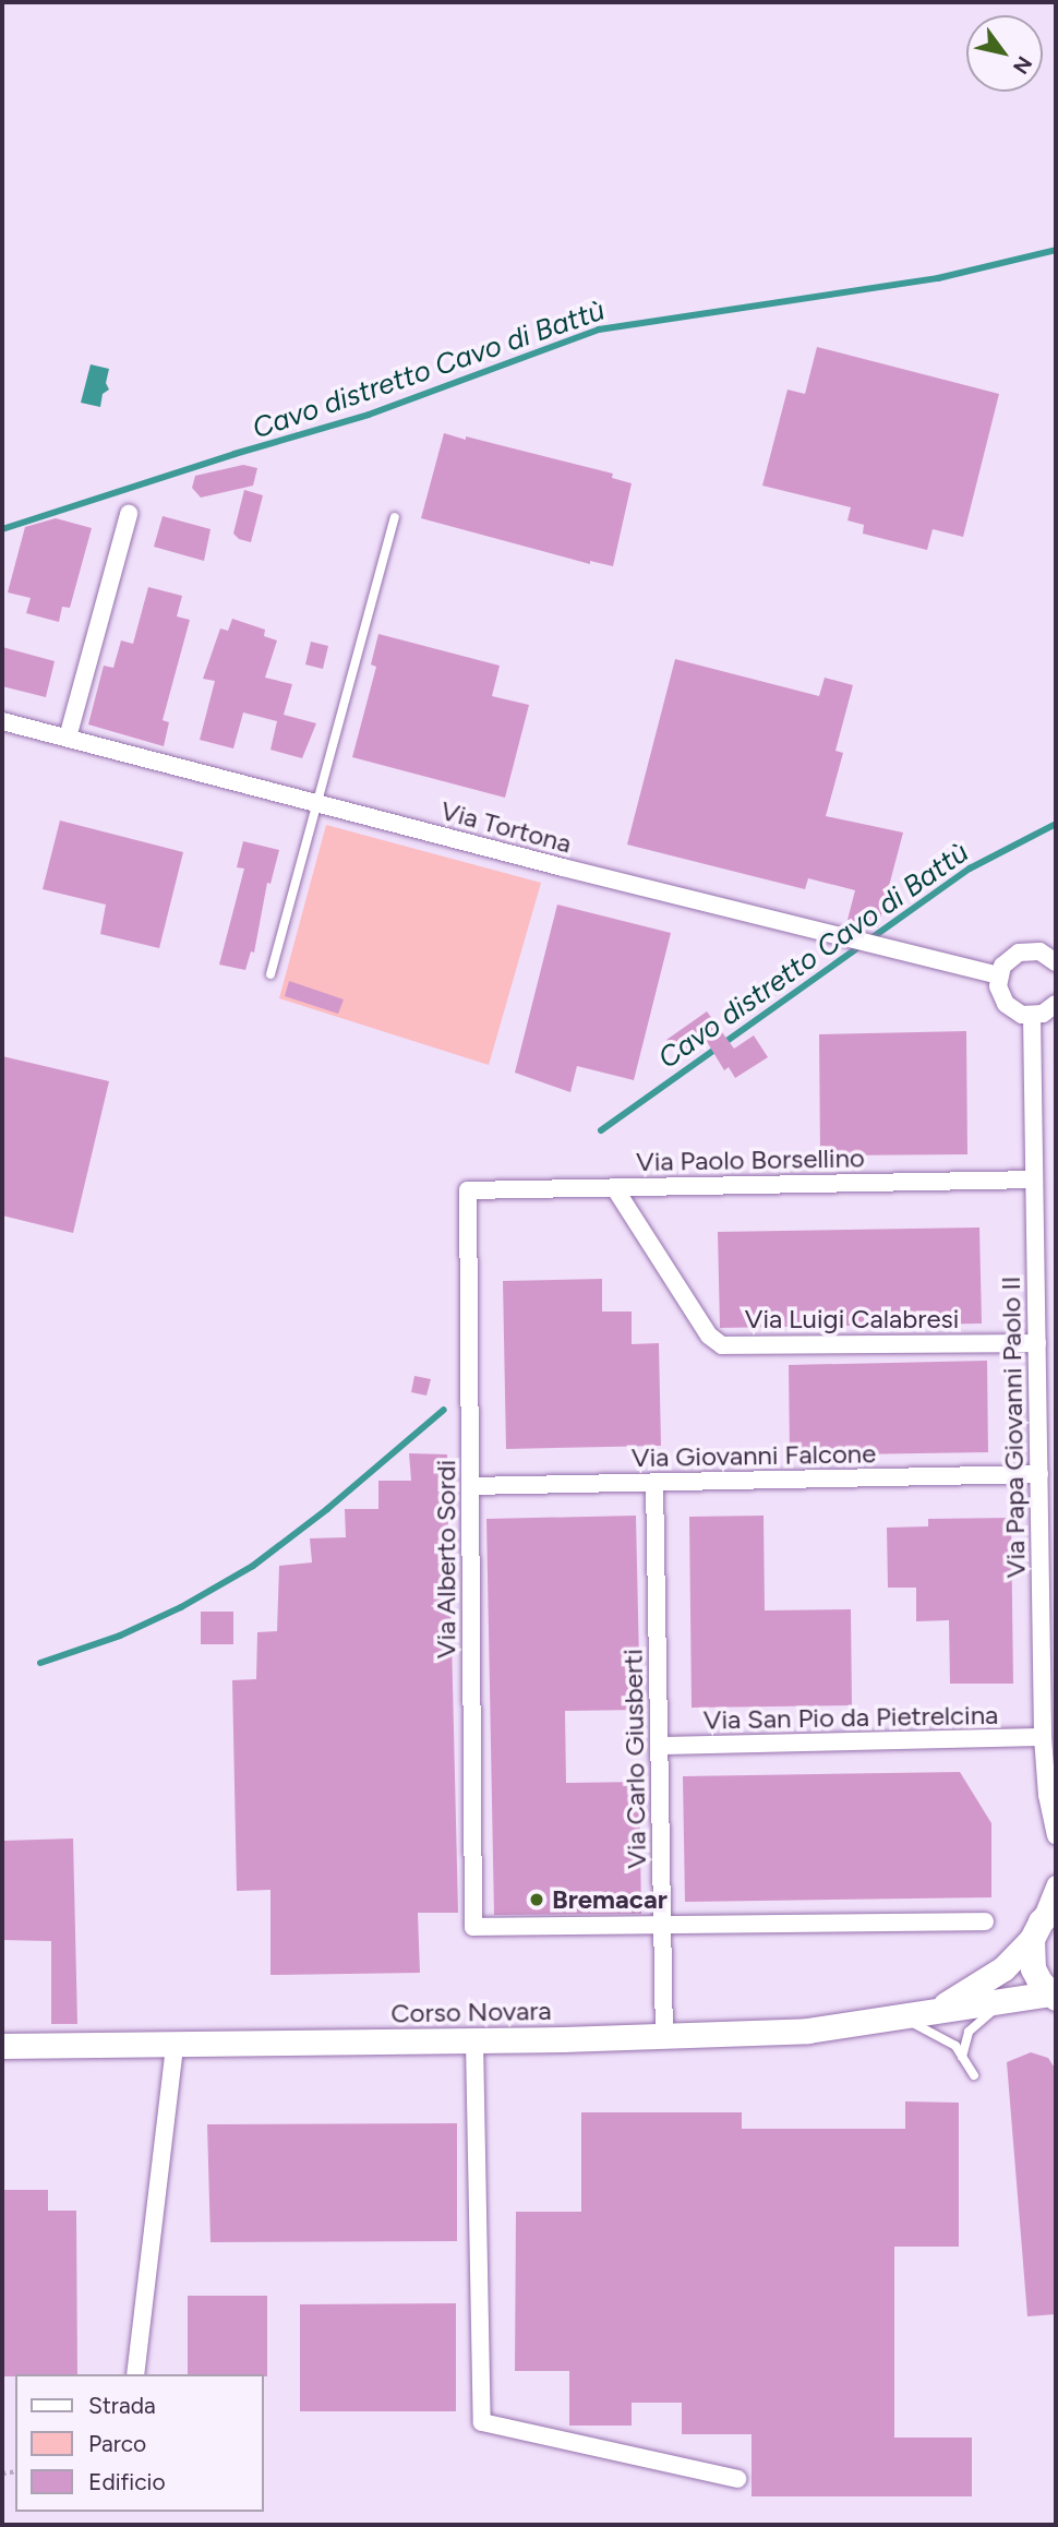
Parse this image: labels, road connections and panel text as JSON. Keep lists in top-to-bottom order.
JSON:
{
  "streets": {
    "main road": ["Corso Novara"],
    "street": [
      "Via Tortona",
      "Via Paolo Borsellino",
      "Via Luigi Calabresi",
      "Via Papa Giovanni Paolo II",
      "Via Giovanni Falcone",
      "Via Alberto Sordi",
      "Via San Pio da Pietrelcina",
      "Via Carlo Giusberti"
    ]
  },
  "crossings": [
    ["Via Paolo Borsellino", "Via Luigi Calabresi"],
    ["Via Paolo Borsellino", "Via Papa Giovanni Paolo II"],
    ["Via Paolo Borsellino", "Via Alberto Sordi"],
    ["Via Luigi Calabresi", "Via Papa Giovanni Paolo II"],
    ["Via Papa Giovanni Paolo II", "Via Giovanni Falcone"],
    ["Via Papa Giovanni Paolo II", "Via San Pio da Pietrelcina"],
    ["Via Giovanni Falcone", "Via Alberto Sordi"],
    ["Via Giovanni Falcone", "Via Carlo Giusberti"],
    ["Via Alberto Sordi", "Via Carlo Giusberti"],
    ["Via San Pio da Pietrelcina", "Via Carlo Giusberti"],
    ["Via Carlo Giusberti", "Corso Novara"]
  ],
  "water": ["Cavo distretto Cavo di Battù"],
  "places": ["Bremacar"],
  "legend": ["Strada", "Parco", "Edificio"],
  "north": "bottom right"
}
